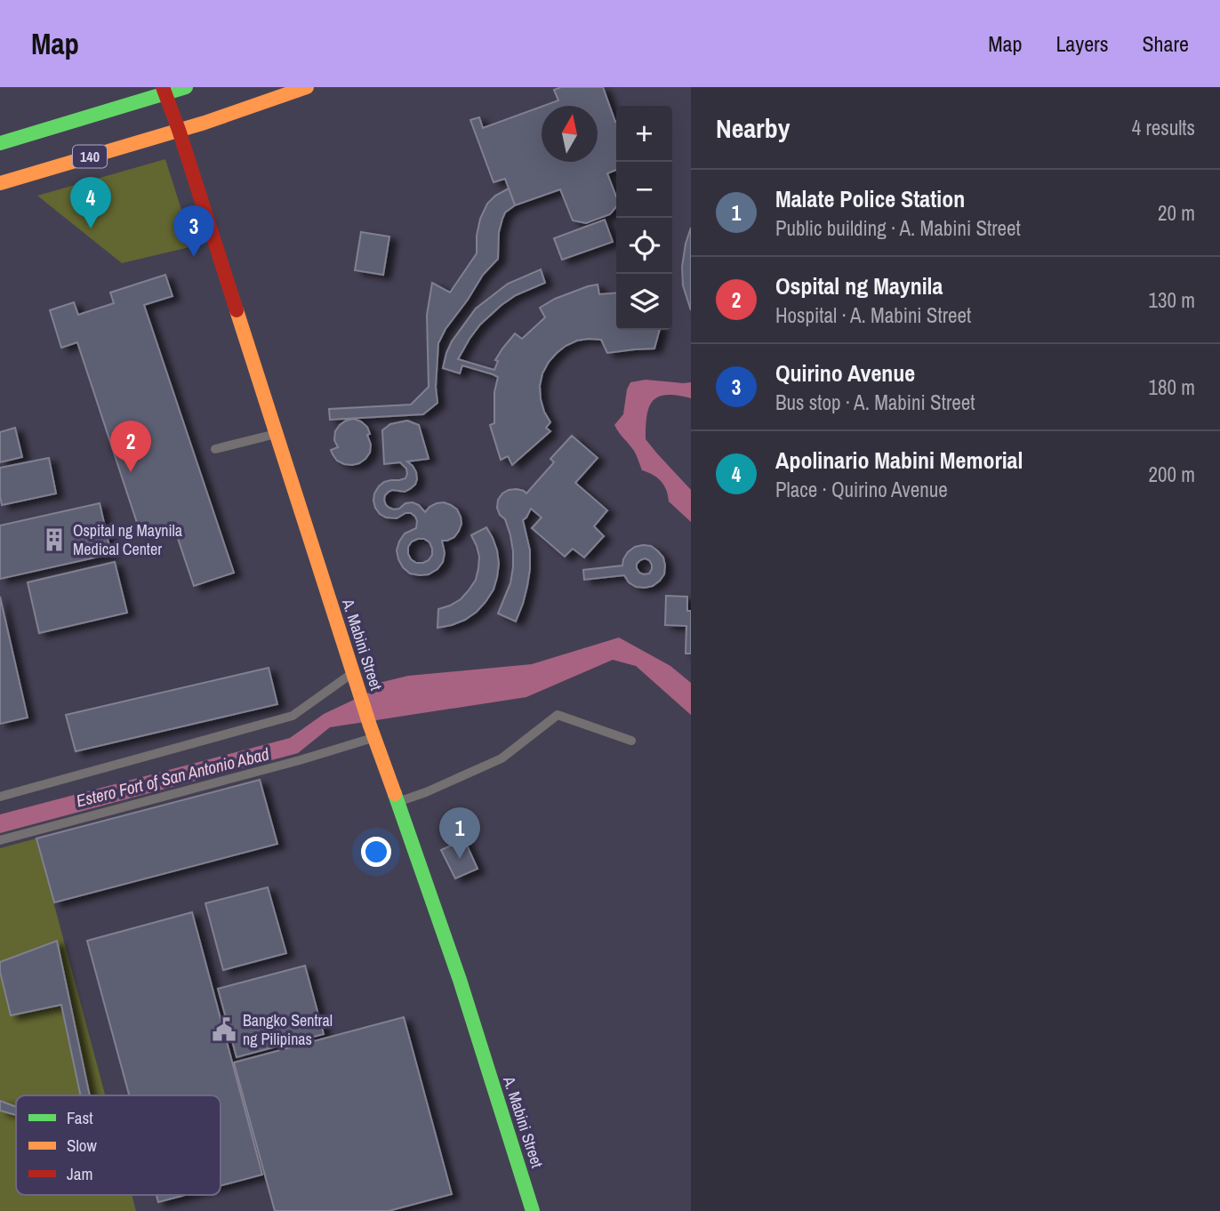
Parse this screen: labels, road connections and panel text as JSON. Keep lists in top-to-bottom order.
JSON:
{
  "streets": {
    "main road": ["140", "A. Mabini Street"]
  },
  "crossings": [
    ["140", "A. Mabini Street"]
  ],
  "water": ["Estero Fort of San Antonio Abad"],
  "places": {
    "building": ["Ospital ng Maynila Medical Center"],
    "public building": ["Bangko Sentral ng Pilipinas"]
  },
  "legend": ["Fast", "Slow", "Jam"],
  "north": "top",
  "page": {
    "header": "Map",
    "nav": ["Map", "Layers", "Share"],
    "heading": ["Nearby", "4 results"],
    "map_buttons": ["+", "−"],
    "list": [
      {
        "mark": "1",
        "name": "Malate Police Station",
        "note": "Public building · A. Mabini Street",
        "value": "20 m"
      },
      {
        "mark": "2",
        "name": "Ospital ng Maynila",
        "note": "Hospital · A. Mabini Street",
        "value": "130 m"
      },
      {
        "mark": "3",
        "name": "Quirino Avenue",
        "note": "Bus stop · A. Mabini Street",
        "value": "180 m"
      },
      {
        "mark": "4",
        "name": "Apolinario Mabini Memorial",
        "note": "Place · Quirino Avenue",
        "value": "200 m"
      }
    ],
    "pins": [
      "4",
      "3",
      "2",
      "1"
    ]
  }
}
